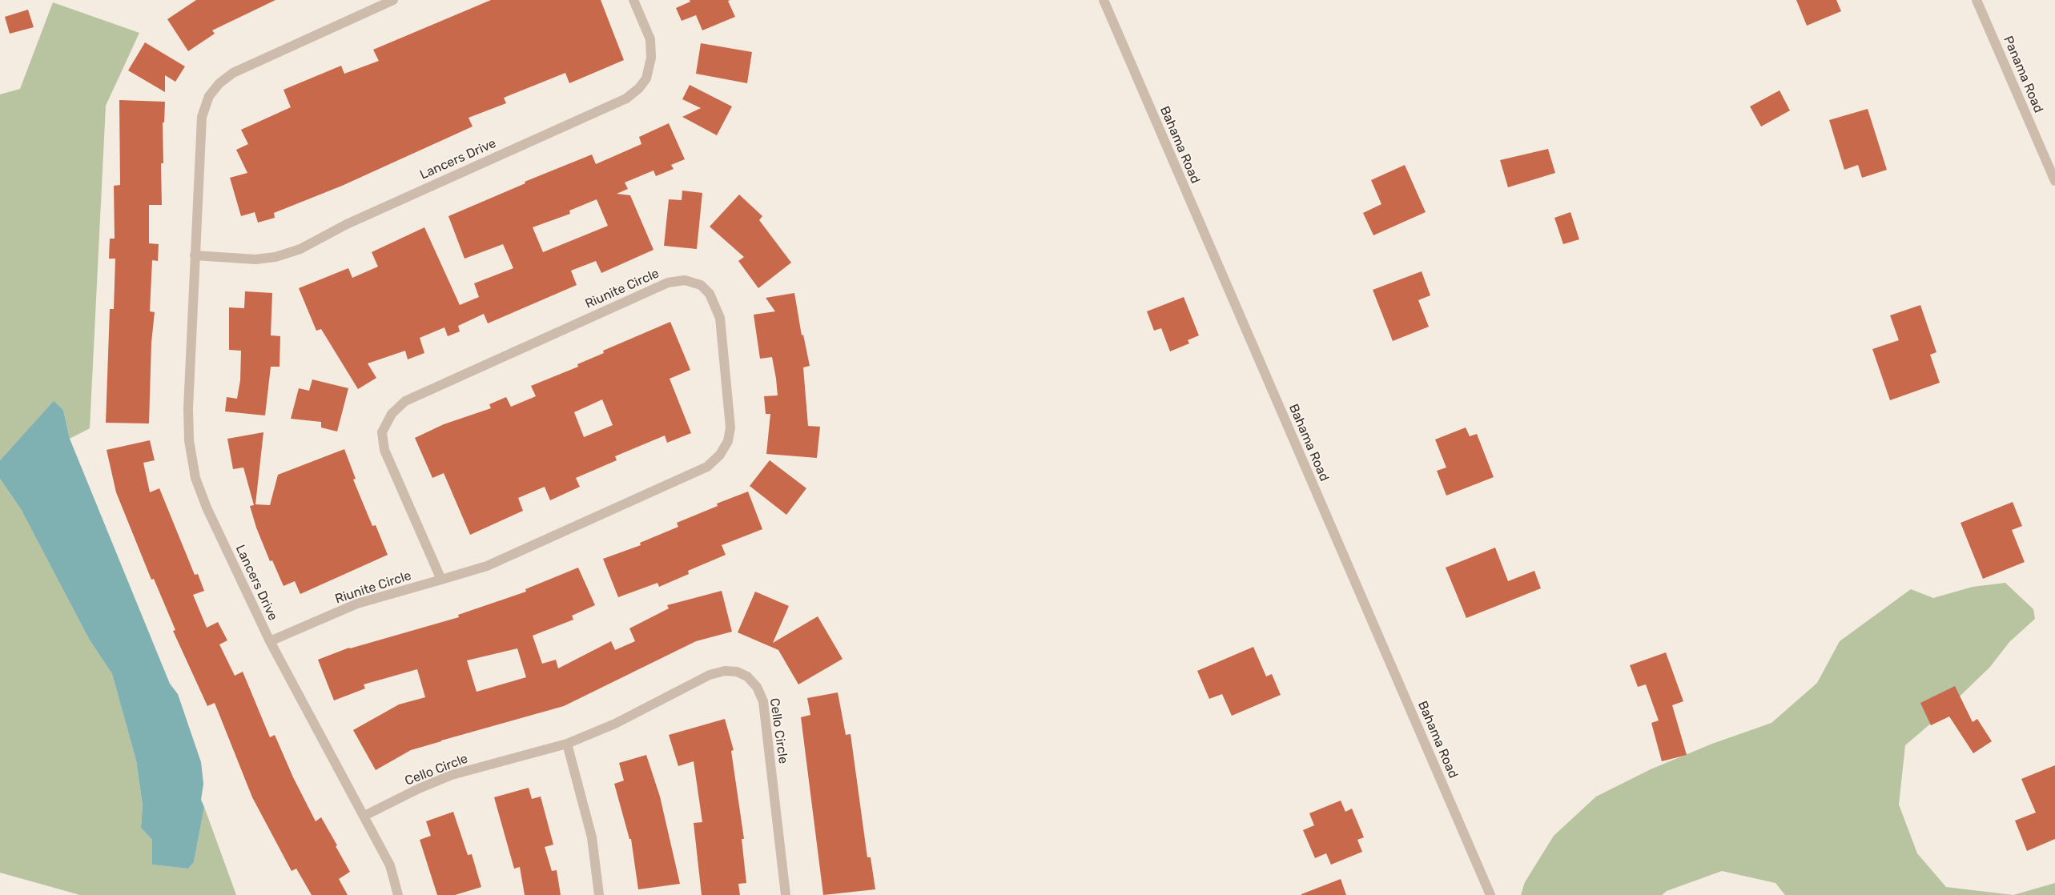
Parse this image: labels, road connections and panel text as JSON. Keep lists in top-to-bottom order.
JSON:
{
  "streets": {
    "street": [
      "Panama Road",
      "Bahama Road",
      "Lancers Drive",
      "Riunite Circle",
      "Cello Circle"
    ]
  },
  "crossings": [
    ["Lancers Drive", "Riunite Circle"],
    ["Lancers Drive", "Cello Circle"]
  ]
}
